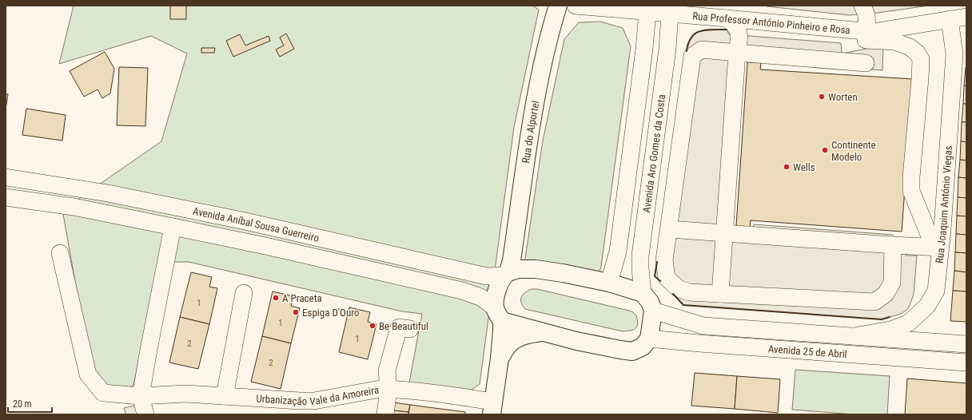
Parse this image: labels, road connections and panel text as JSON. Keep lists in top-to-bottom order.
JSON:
{
  "streets": {
    "main road": ["Rua do Alportel"],
    "street": [
      "Rua Professor António Pinheiro e Rosa",
      "Avenida Aro Gomes da Costa",
      "Rua Joaquim António Viegas",
      "Avenida Aníbal Sousa Guerreiro",
      "Avenida 25 de Abril",
      "Urbanização Vale da Amoreira"
    ]
  },
  "crossings": [
    ["Rua Professor António Pinheiro e Rosa", "Avenida Aro Gomes da Costa"],
    ["Rua Professor António Pinheiro e Rosa", "Rua Joaquim António Viegas"],
    ["Rua do Alportel", "Avenida Aníbal Sousa Guerreiro"],
    ["Rua Joaquim António Viegas", "Avenida 25 de Abril"]
  ],
  "places": [
    "Worten",
    "Continente Modelo",
    "Wells",
    "A Praceta",
    "Espiga D'Ouro",
    "Be Beautiful"
  ],
  "house_numbers": [
    "1",
    "1",
    "1",
    "2",
    "2"
  ],
  "scale_bar": "20 m"
}
